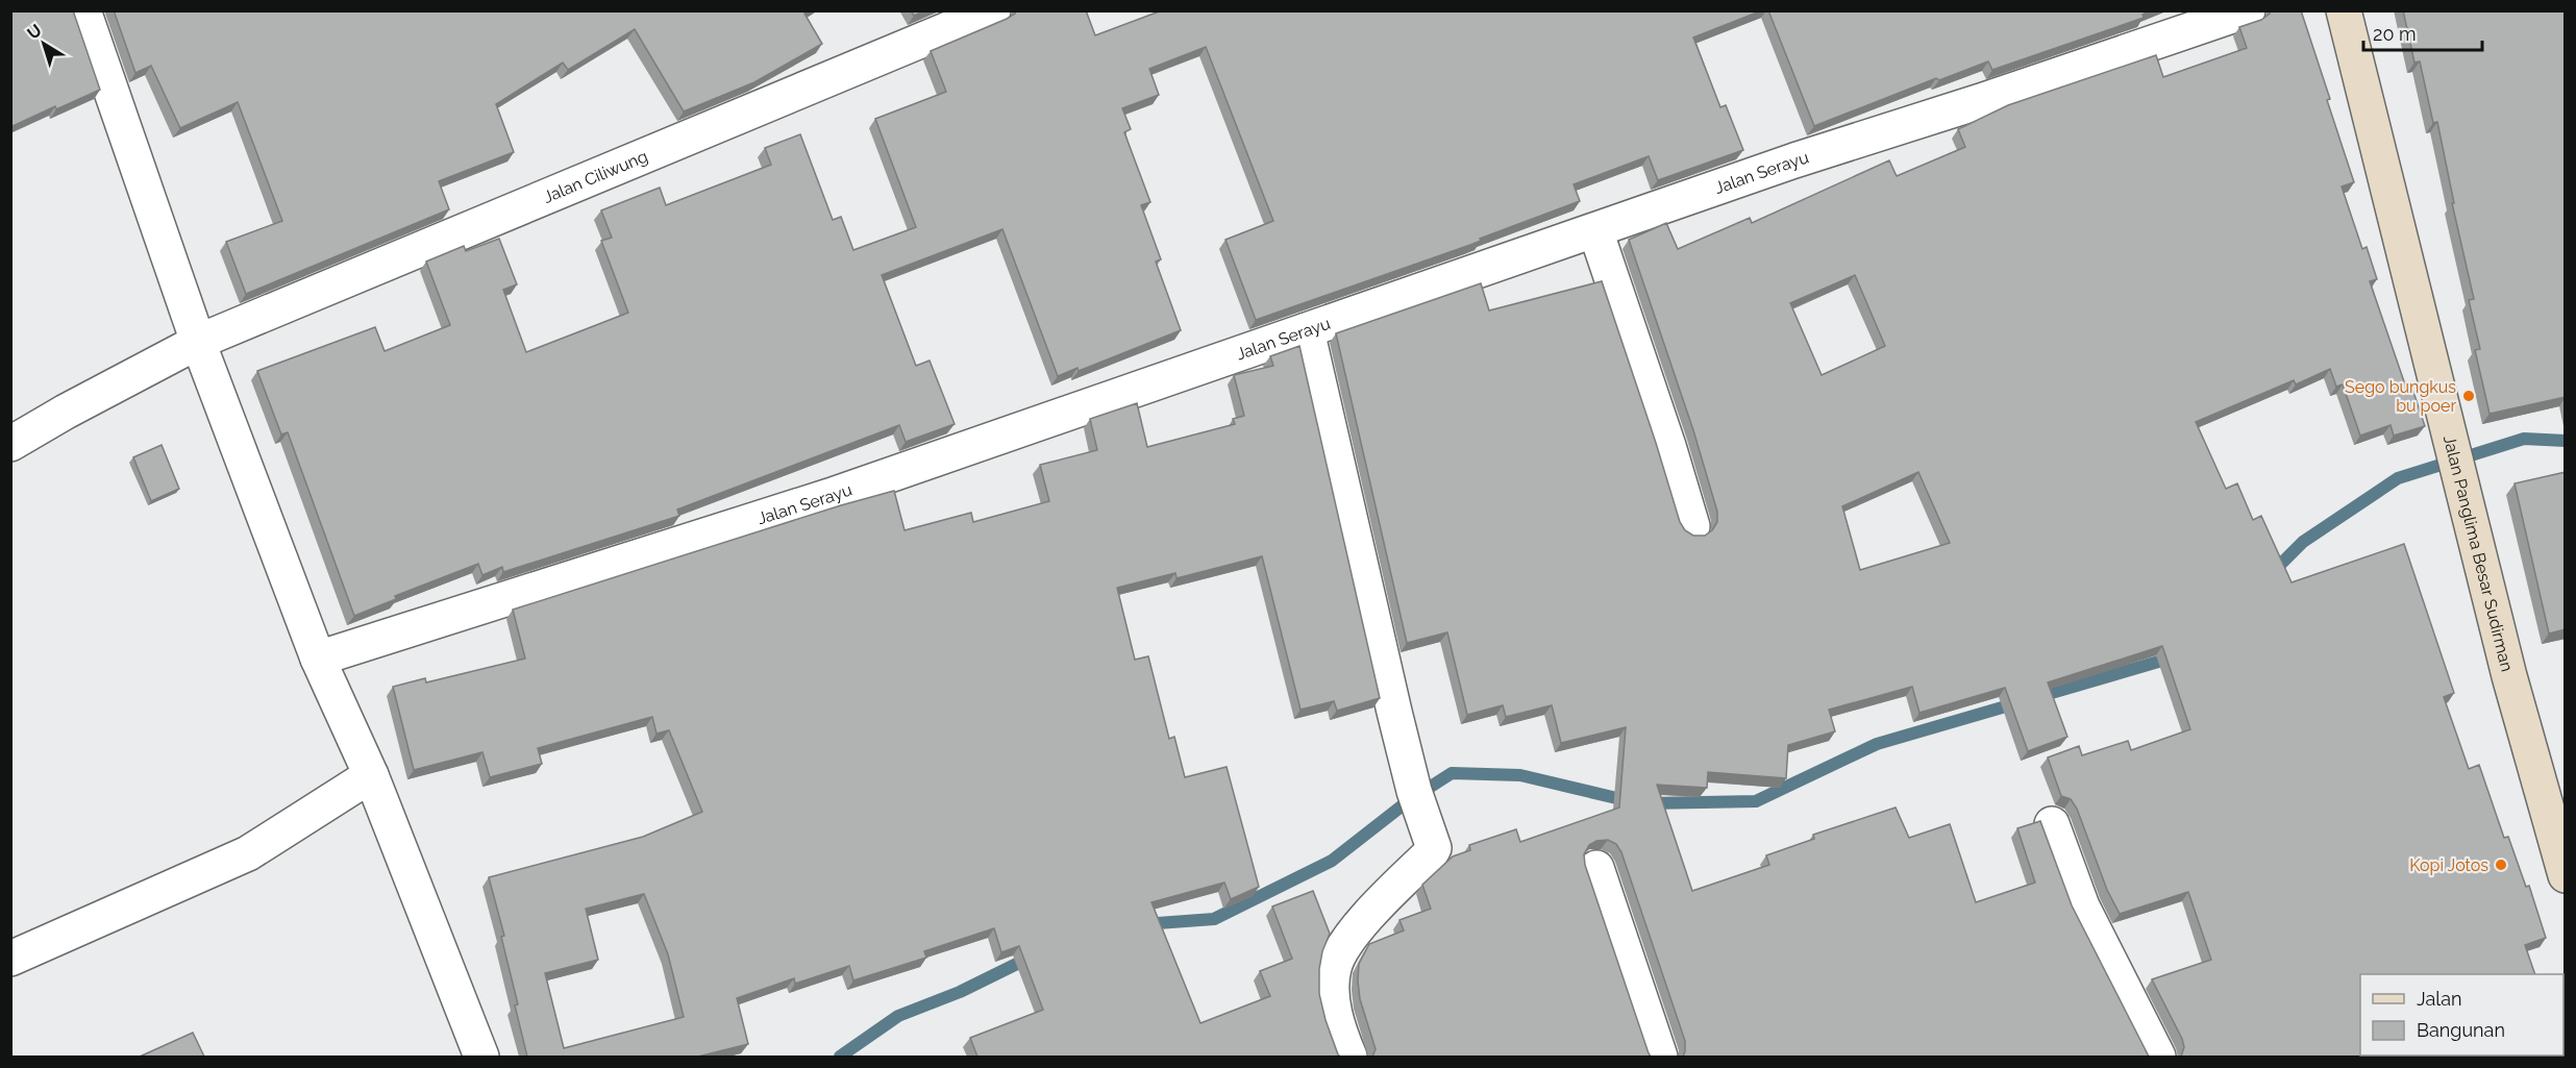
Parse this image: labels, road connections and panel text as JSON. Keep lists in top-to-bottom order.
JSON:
{
  "streets": {
    "main road": ["Jalan Panglima Besar Sudirman"],
    "street": ["Jalan Serayu", "Jalan Ciliwung"]
  },
  "places": ["Sego bungkus bu poer", "Kopi Jotos"],
  "legend": ["Jalan", "Bangunan"],
  "scale_bar": "20 m",
  "north": "top left"
}
